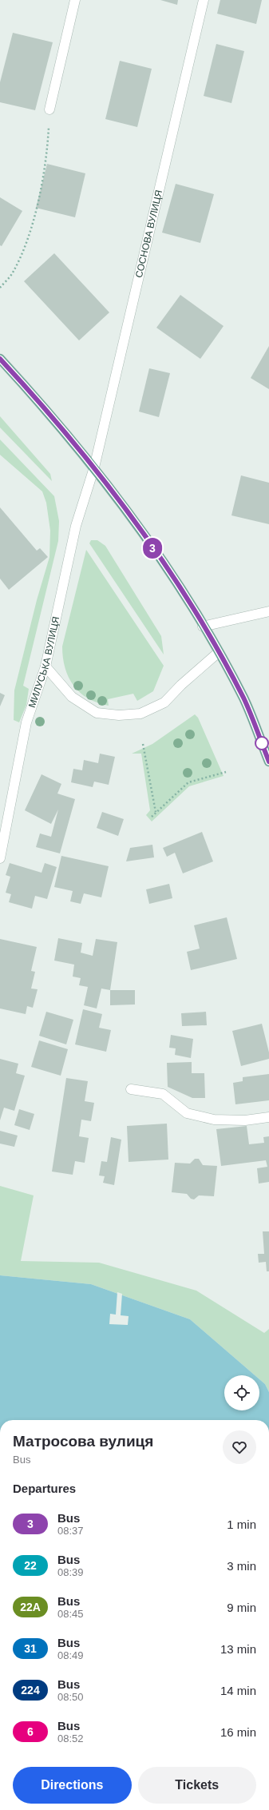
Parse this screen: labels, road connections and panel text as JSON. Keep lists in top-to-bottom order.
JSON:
{
  "streets": {
    "street": ["СОСНОВА ВУЛИЦЯ", "МИЛУСЬКА ВУЛИЦЯ"]
  },
  "crossings": [
    ["СОСНОВА ВУЛИЦЯ", "МИЛУСЬКА ВУЛИЦЯ"]
  ],
  "lines": ["bus line 3"],
  "page": {
    "on_map": "3",
    "heading": [
      ["Матросова вулиця", "Bus"],
      "Departures"
    ],
    "list": [
      {
        "mark": "3",
        "name": "Bus",
        "note": "08:37",
        "value": "1 min"
      },
      {
        "mark": "22",
        "name": "Bus",
        "note": "08:39",
        "value": "3 min"
      },
      {
        "mark": "22А",
        "name": "Bus",
        "note": "08:45",
        "value": "9 min"
      },
      {
        "mark": "31",
        "name": "Bus",
        "note": "08:49",
        "value": "13 min"
      },
      {
        "mark": "224",
        "name": "Bus",
        "note": "08:50",
        "value": "14 min"
      },
      {
        "mark": "6",
        "name": "Bus",
        "note": "08:52",
        "value": "16 min"
      }
    ],
    "buttons": ["Directions", "Tickets"]
  }
}
